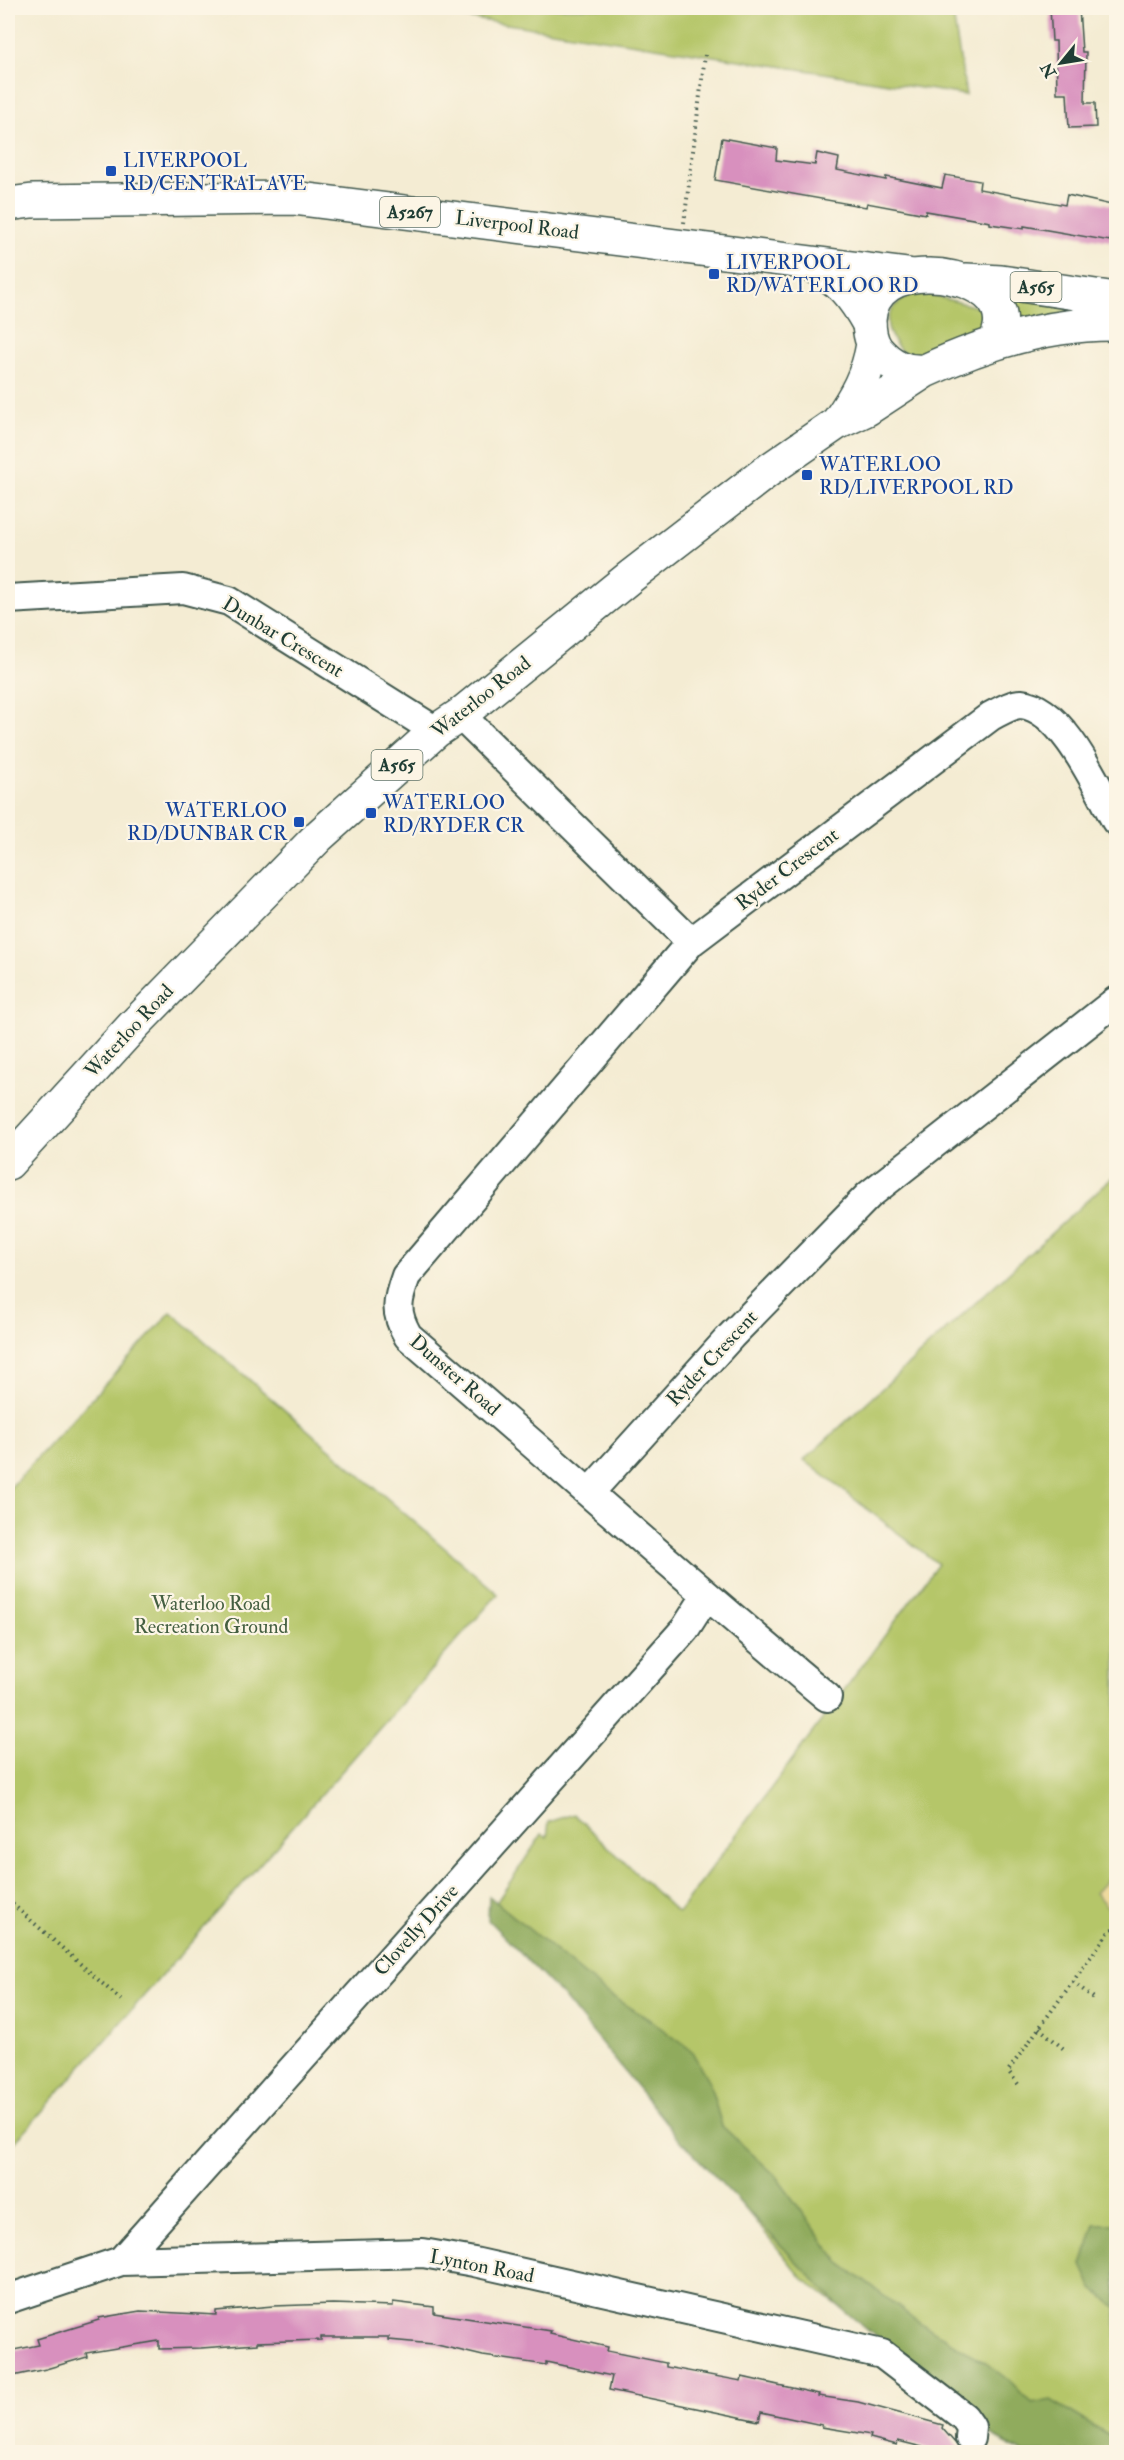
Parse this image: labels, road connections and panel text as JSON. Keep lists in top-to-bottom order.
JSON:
{
  "streets": {
    "main road": [
      "A5267",
      "Liverpool Road",
      "A565",
      "Waterloo Road"
    ],
    "street": [
      "Dunbar Crescent",
      "Ryder Crescent",
      "Dunster Road",
      "Clovelly Drive",
      "Lynton Road"
    ]
  },
  "crossings": [
    ["Liverpool Road", "A565"],
    ["Liverpool Road", "Waterloo Road"],
    ["A565", "Waterloo Road"],
    ["Dunbar Crescent", "Waterloo Road"],
    ["Ryder Crescent", "Dunster Road"],
    ["Dunster Road", "Clovelly Drive"],
    ["Clovelly Drive", "Lynton Road"]
  ],
  "parks": ["Waterloo Road Recreation Ground"],
  "places": {
    "transit": [
      "LIVERPOOL RD/CENTRAL AVE",
      "LIVERPOOL RD/WATERLOO RD",
      "WATERLOO RD/LIVERPOOL RD",
      "WATERLOO RD/RYDER CR",
      "WATERLOO RD/DUNBAR CR"
    ]
  },
  "north": "bottom left"
}
